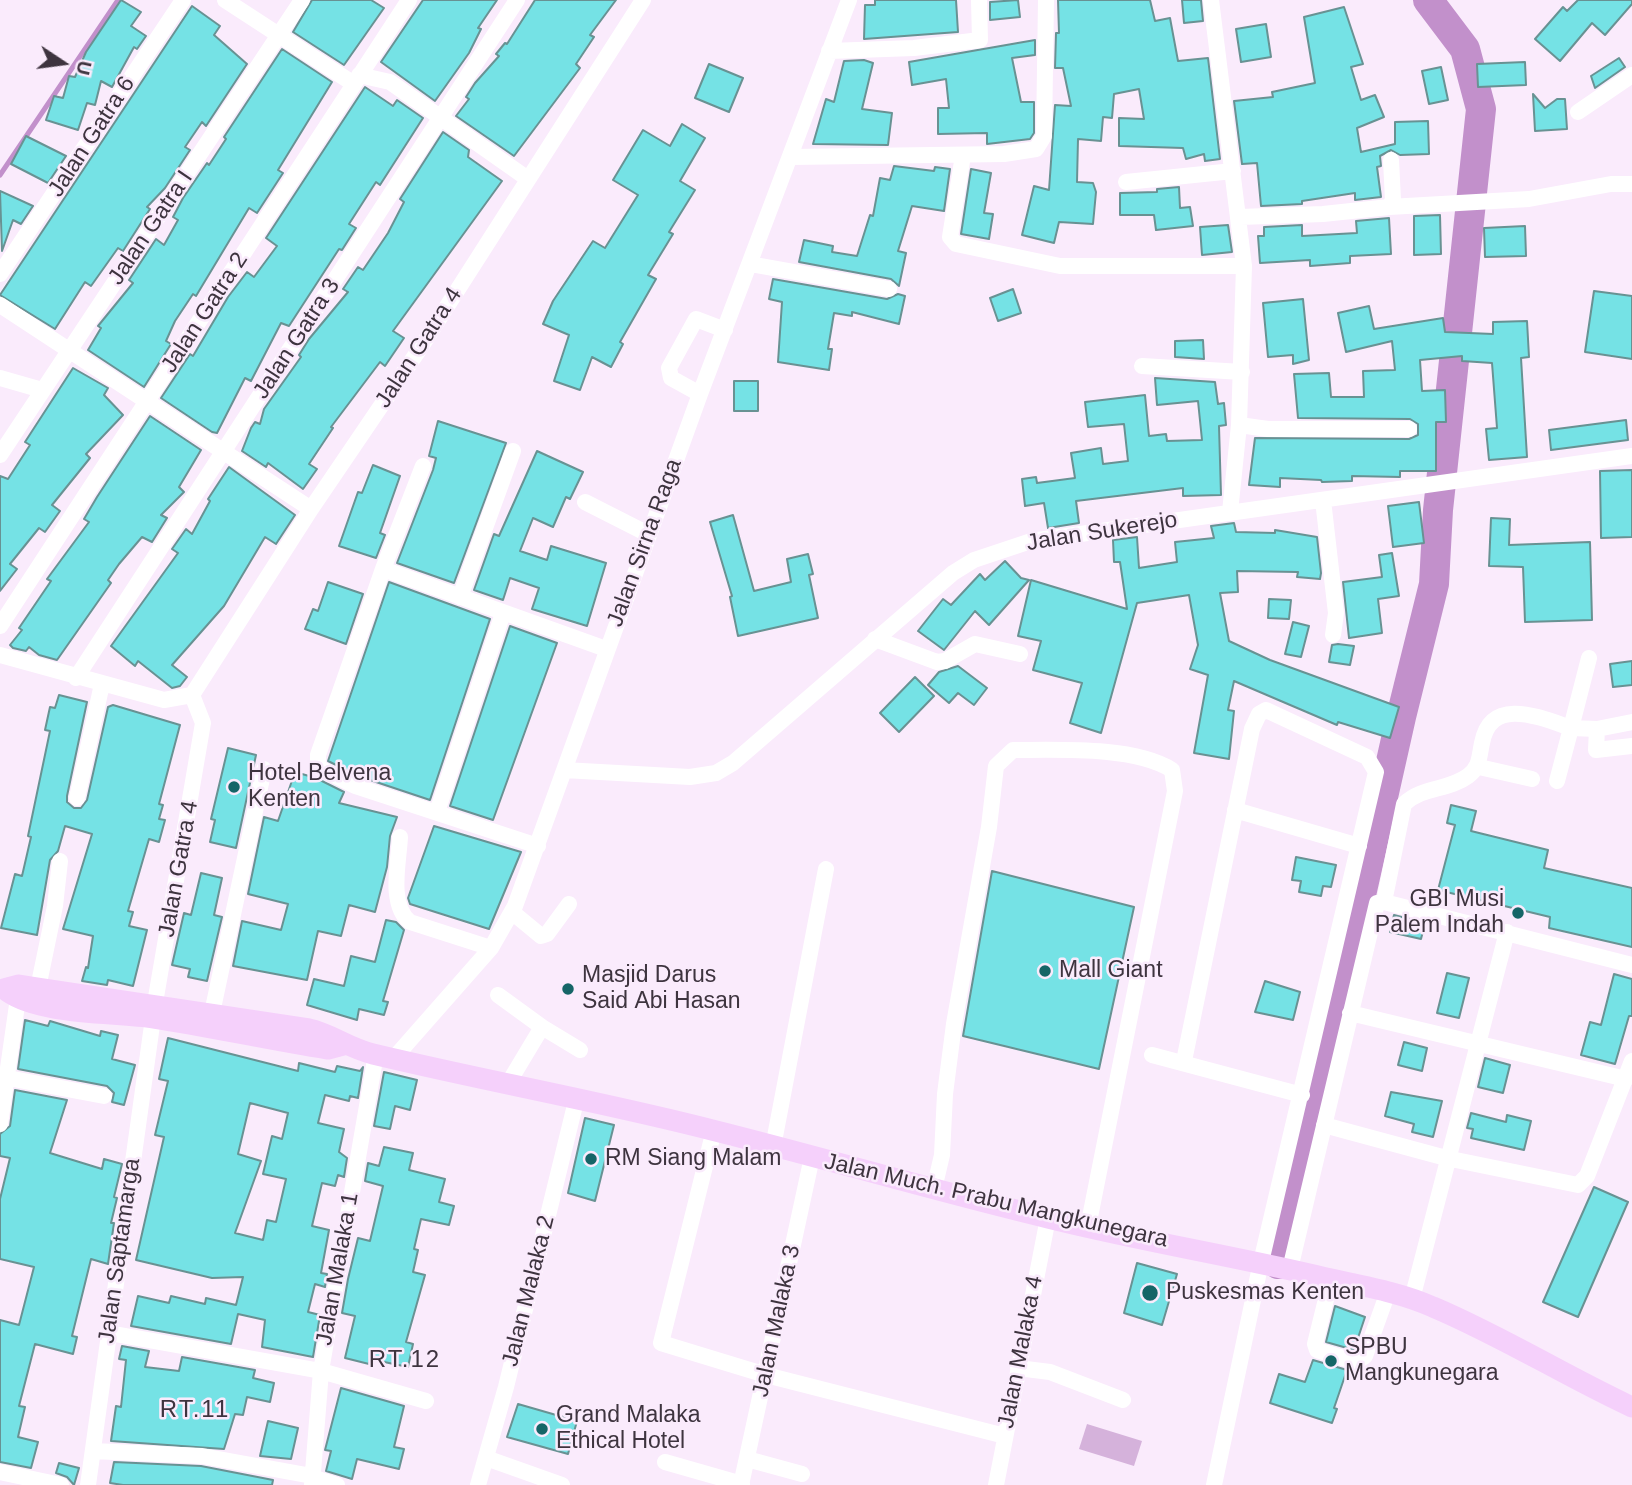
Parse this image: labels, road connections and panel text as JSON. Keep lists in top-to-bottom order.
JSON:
{
  "streets": {
    "main road": ["Jalan Much. Prabu Mangkunegara"],
    "street": [
      "Jalan Gatra 6",
      "Jalan Gatra I",
      "Jalan Gatra 2",
      "Jalan Gatra 3",
      "Jalan Gatra 4",
      "Jalan Sukerejo",
      "Jalan Sirna Raga",
      "Jalan Saptamarga",
      "Jalan Malaka 1",
      "Jalan Malaka 2",
      "Jalan Malaka 3",
      "Jalan Malaka 4"
    ]
  },
  "crossings": [
    ["Jalan Gatra 4", "Jalan Much. Prabu Mangkunegara"],
    ["Jalan Gatra 4", "Jalan Saptamarga"],
    ["Jalan Sukerejo", "Jalan Sirna Raga"],
    ["Jalan Sirna Raga", "Jalan Much. Prabu Mangkunegara"],
    ["Jalan Sirna Raga", "Jalan Malaka 1"],
    ["Jalan Much. Prabu Mangkunegara", "Jalan Saptamarga"],
    ["Jalan Much. Prabu Mangkunegara", "Jalan Malaka 1"],
    ["Jalan Much. Prabu Mangkunegara", "Jalan Malaka 2"],
    ["Jalan Much. Prabu Mangkunegara", "Jalan Malaka 3"],
    ["Jalan Much. Prabu Mangkunegara", "Jalan Malaka 4"]
  ],
  "districts": ["RT.12", "RT.11"],
  "places": [
    "Hotel Belvena Kenten",
    "GBI Musi Palem Indah",
    "Mall Giant",
    "Masjid Darus Said Abi Hasan",
    "RM Siang Malam",
    "Puskesmas Kenten",
    "SPBU Mangkunegara",
    "Grand Malaka Ethical Hotel"
  ],
  "north": "right"
}
